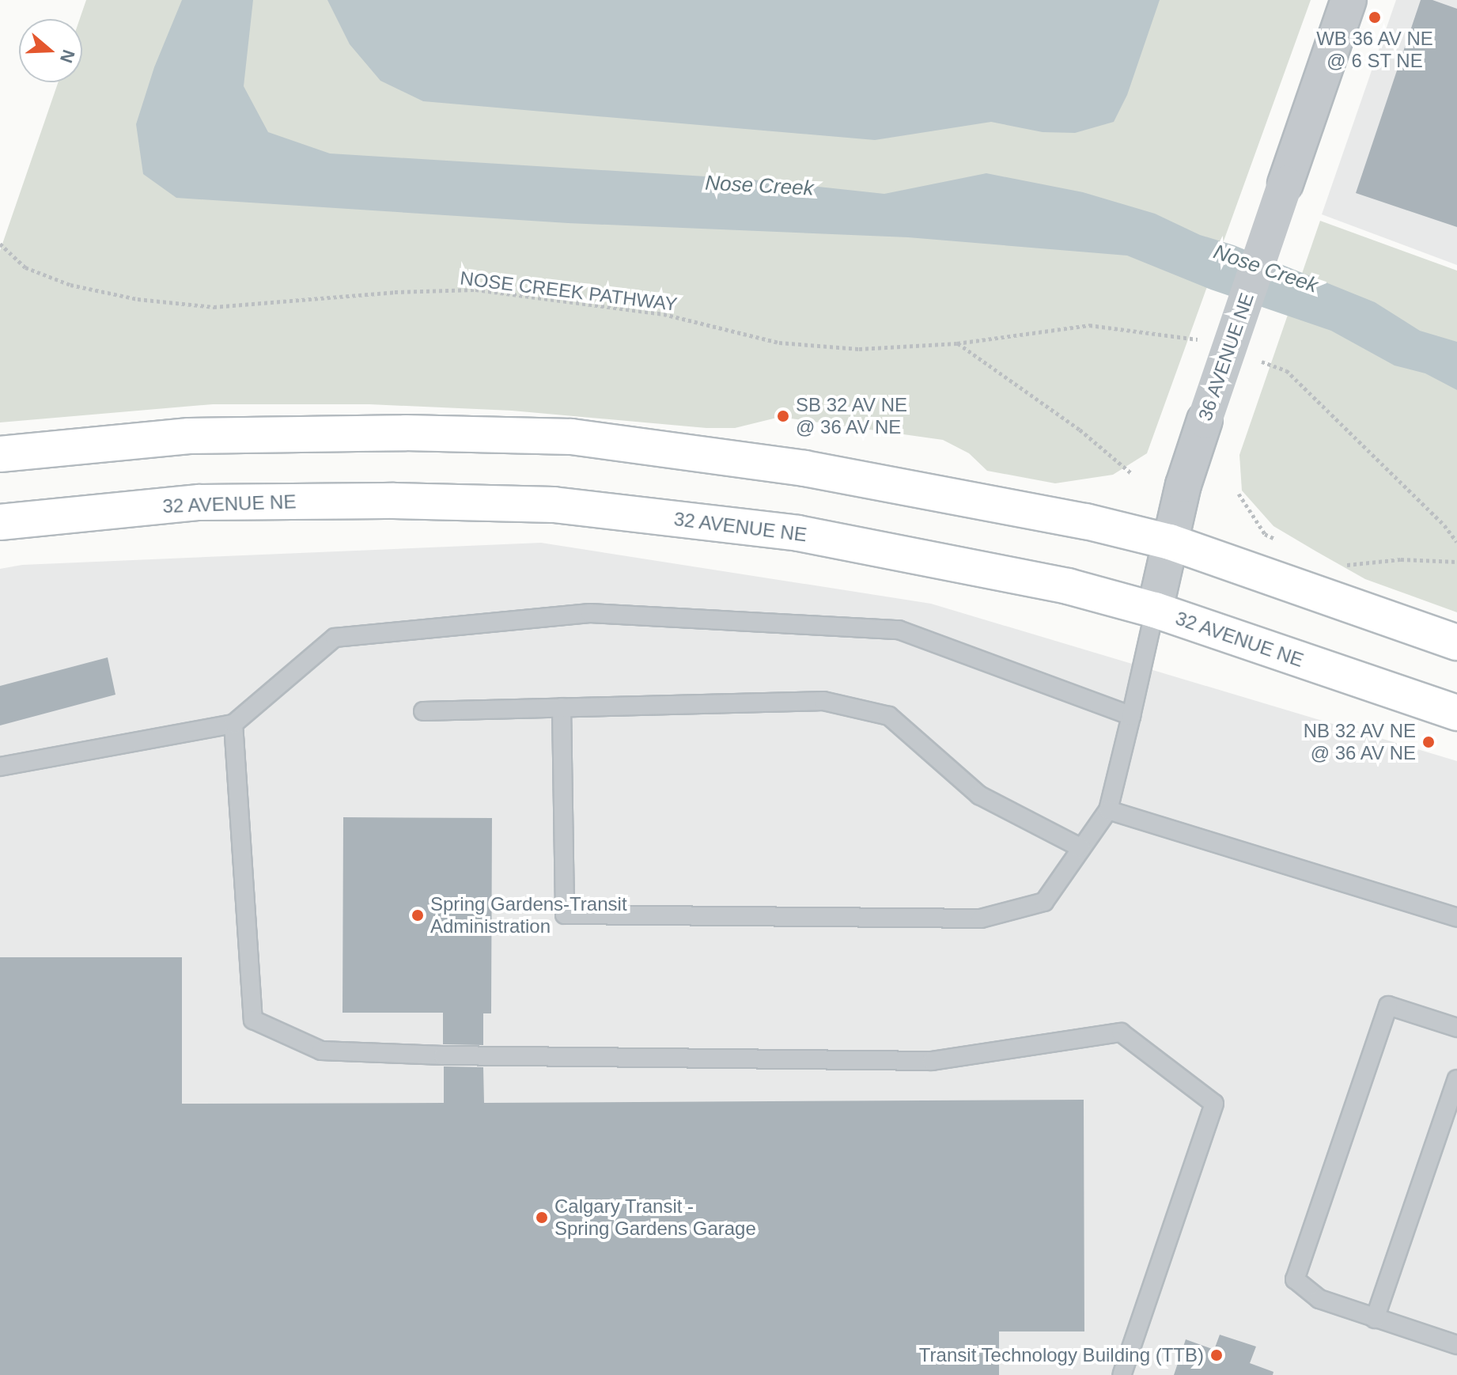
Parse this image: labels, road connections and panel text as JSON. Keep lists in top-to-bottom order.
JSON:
{
  "streets": {
    "main road": ["32 AVENUE NE"],
    "street": ["36 AVENUE NE"],
    "path": ["NOSE CREEK PATHWAY"]
  },
  "crossings": [
    ["36 AVENUE NE", "32 AVENUE NE"]
  ],
  "water": ["Nose Creek"],
  "places": [
    "WB 36 AV NE @ 6 ST NE",
    "SB 32 AV NE @ 36 AV NE",
    "NB 32 AV NE @ 36 AV NE",
    "Spring Gardens-Transit Administration",
    "Calgary Transit - Spring Gardens Garage",
    "Transit Technology Building (TTB)"
  ],
  "north": "right"
}
